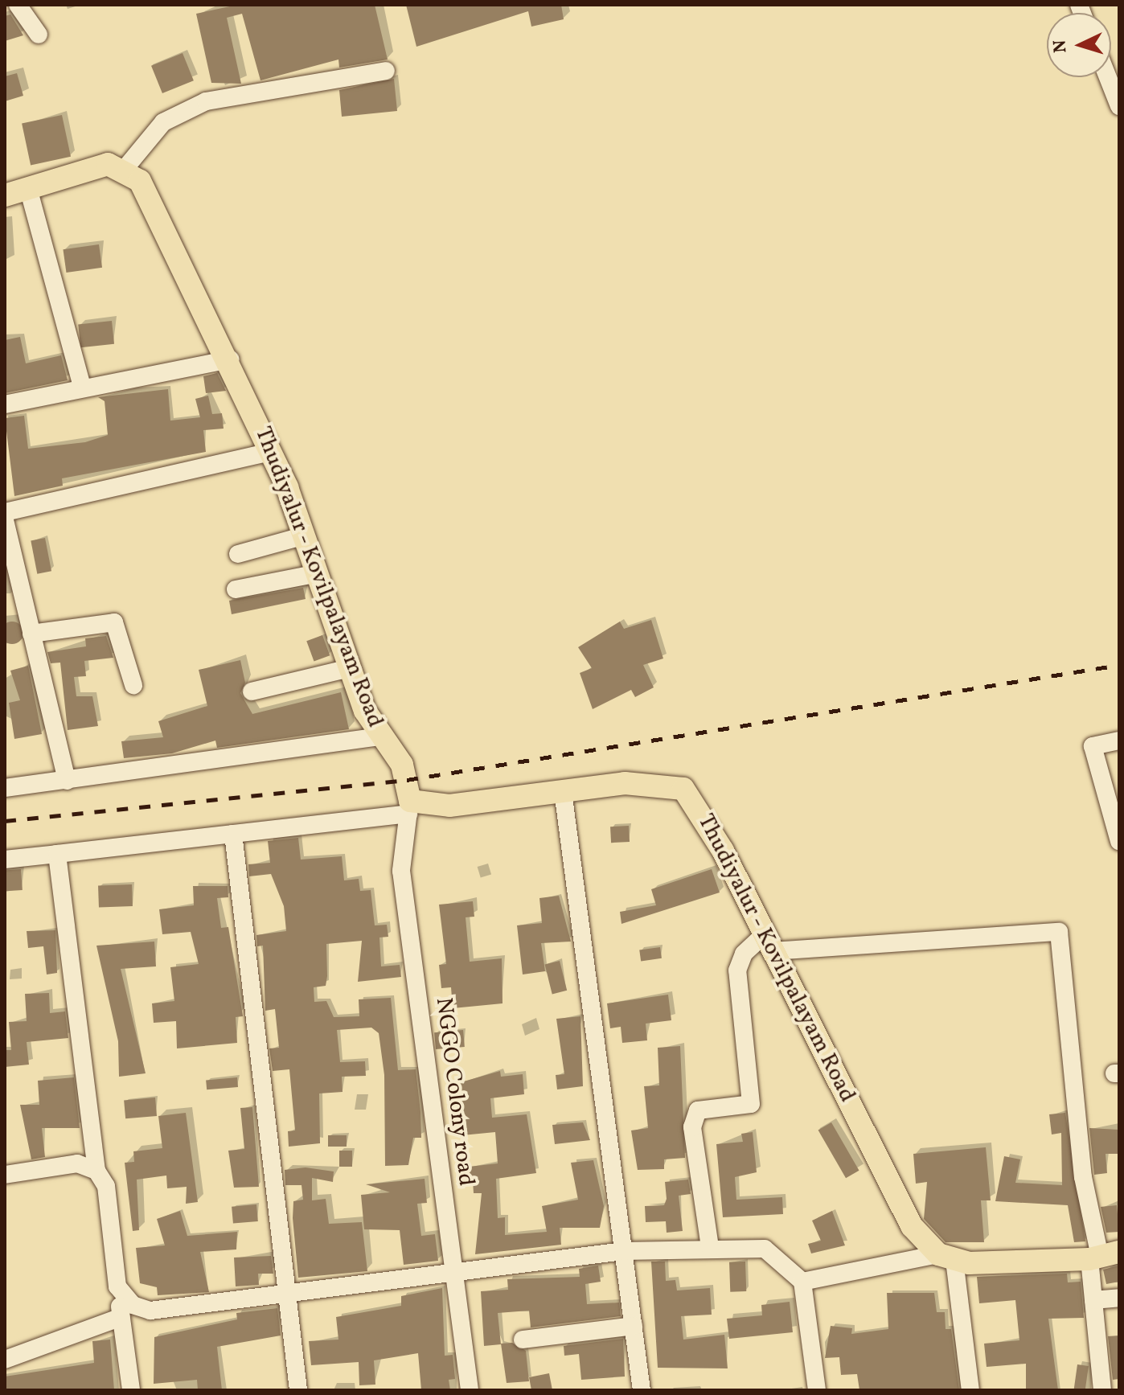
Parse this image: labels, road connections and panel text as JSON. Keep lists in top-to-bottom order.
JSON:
{
  "streets": {
    "main road": ["Thudiyalur - Kovilpalayam Road"],
    "street": ["NGGO Colony road"]
  },
  "crossings": [
    ["Thudiyalur - Kovilpalayam Road", "NGGO Colony road"]
  ],
  "north": "left"
}
